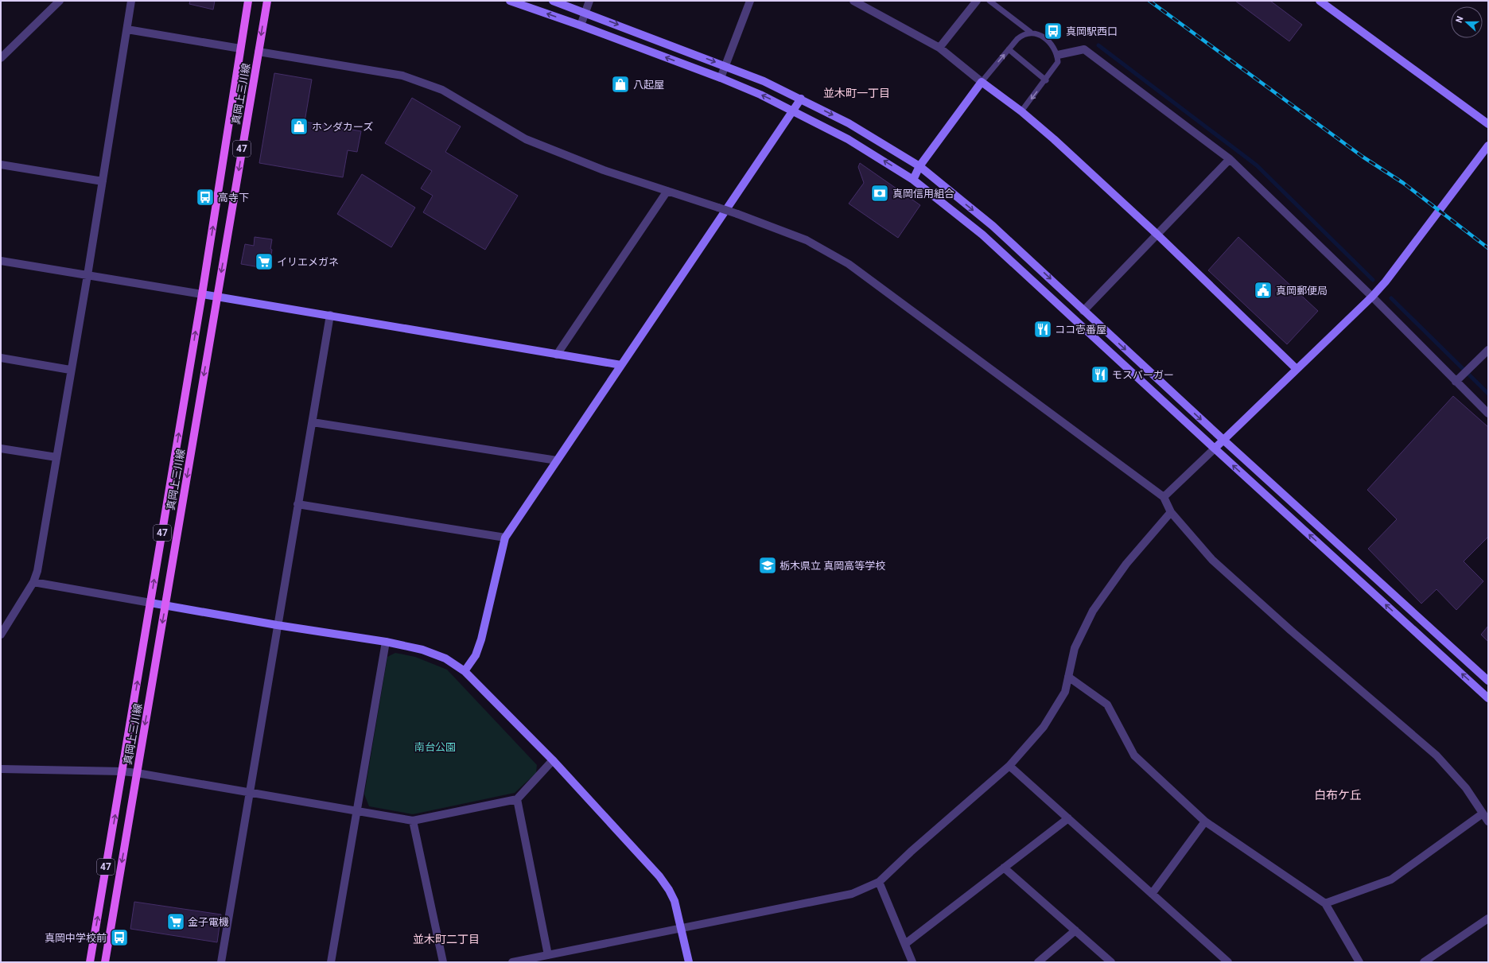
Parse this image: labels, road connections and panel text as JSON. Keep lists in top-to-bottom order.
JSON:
{
  "streets": {
    "main road": ["真岡上三川線", "47"]
  },
  "districts": ["並木町一丁目", "白布ケ丘", "並木町二丁目"],
  "parks": ["南台公園"],
  "places": {
    "bus stop": ["真岡駅西口", "高寺下", "真岡中学校前"],
    "shop": ["八起屋", "ホンダカーズ"],
    "bank": ["真岡信用組合"],
    "supermarket": ["イリエメガネ", "金子電機"],
    "public building": ["真岡郵便局"],
    "restaurant": ["ココ壱番屋", "モスバーガー"],
    "school or university": ["栃木県立 真岡高等学校"]
  },
  "north": "left"
}
